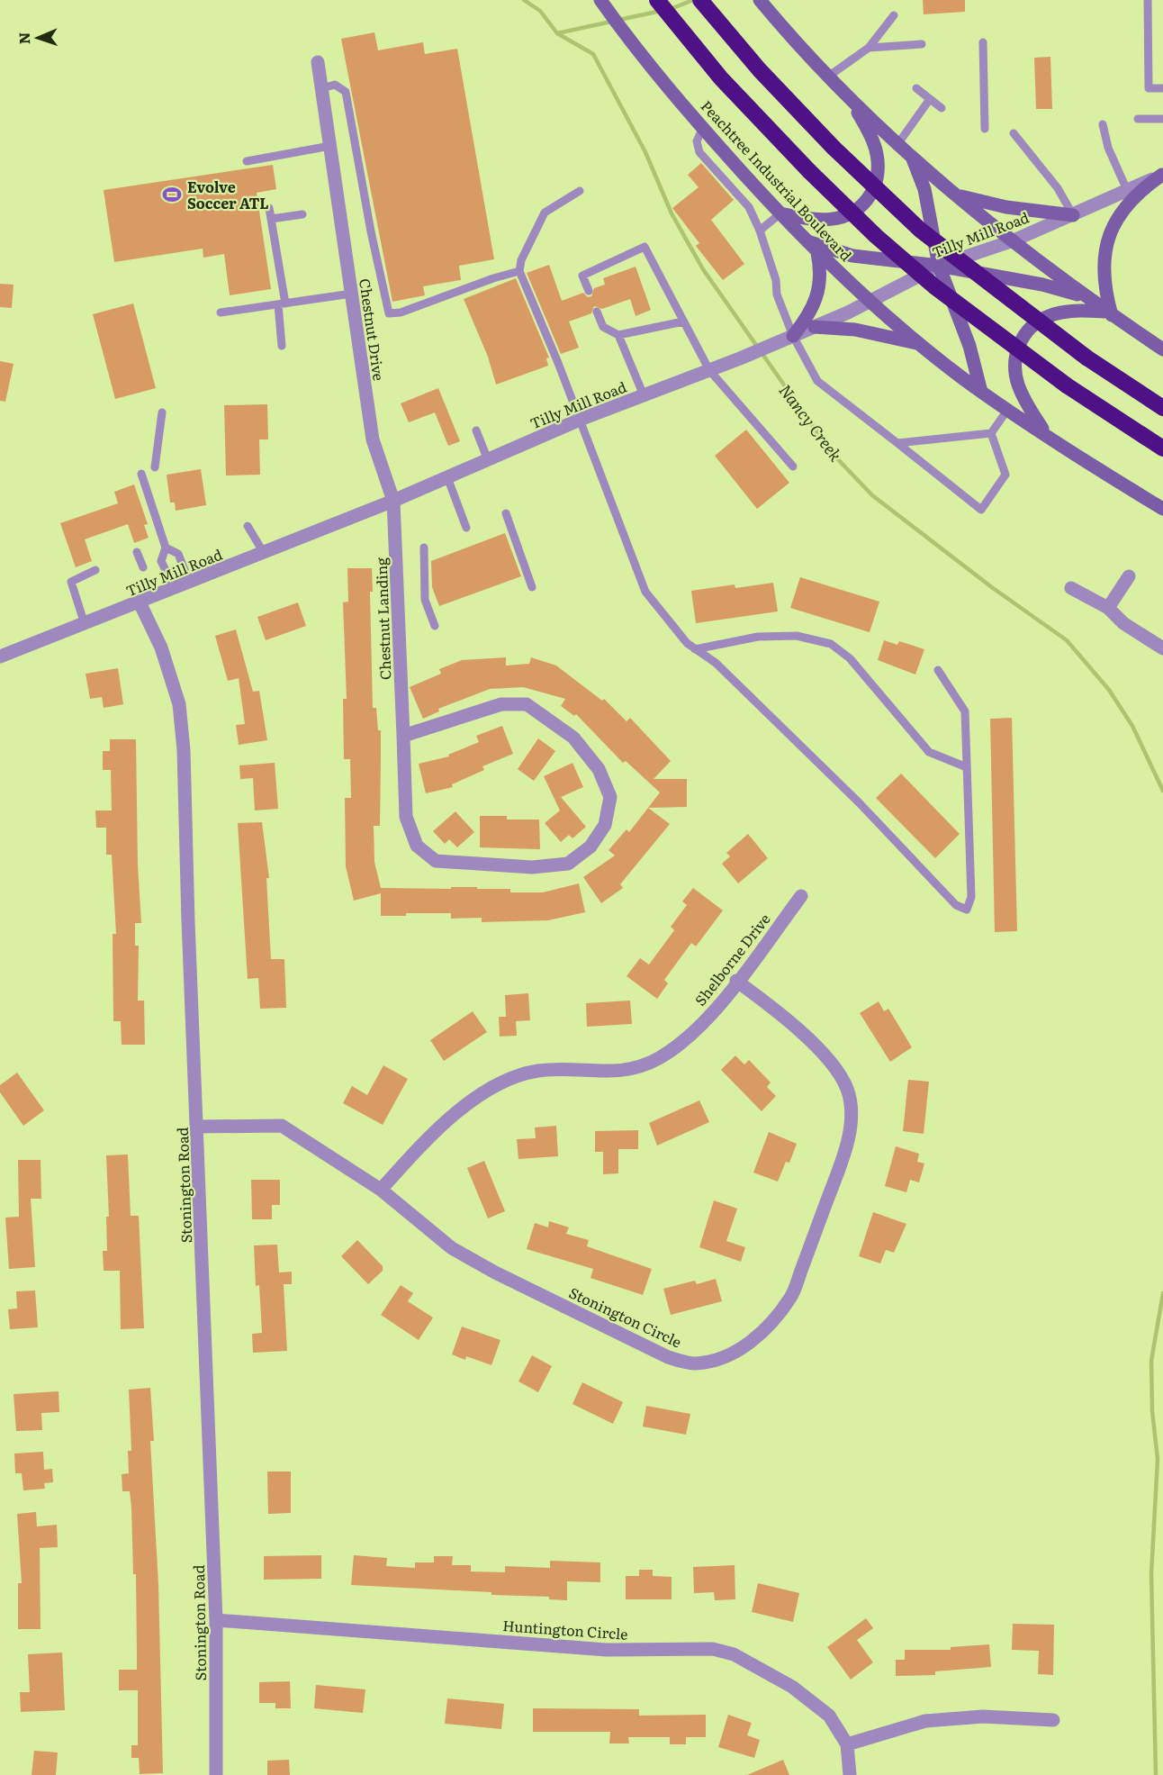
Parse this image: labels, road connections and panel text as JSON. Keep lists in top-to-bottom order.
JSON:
{
  "streets": {
    "highway": ["Peachtree Industrial Boulevard"],
    "street": [
      "Tilly Mill Road",
      "Chestnut Drive",
      "Chestnut Landing",
      "Shelborne Drive",
      "Stonington Road",
      "Stonington Circle",
      "Huntington Circle"
    ]
  },
  "crossings": [
    ["Peachtree Industrial Boulevard", "Tilly Mill Road"],
    ["Tilly Mill Road", "Chestnut Drive"],
    ["Tilly Mill Road", "Chestnut Landing"],
    ["Tilly Mill Road", "Stonington Road"],
    ["Chestnut Drive", "Chestnut Landing"],
    ["Shelborne Drive", "Stonington Circle"],
    ["Stonington Road", "Stonington Circle"],
    ["Stonington Road", "Huntington Circle"]
  ],
  "water": ["Nancy Creek"],
  "places": {
    "sports": ["Evolve Soccer ATL"]
  },
  "north": "left"
}
